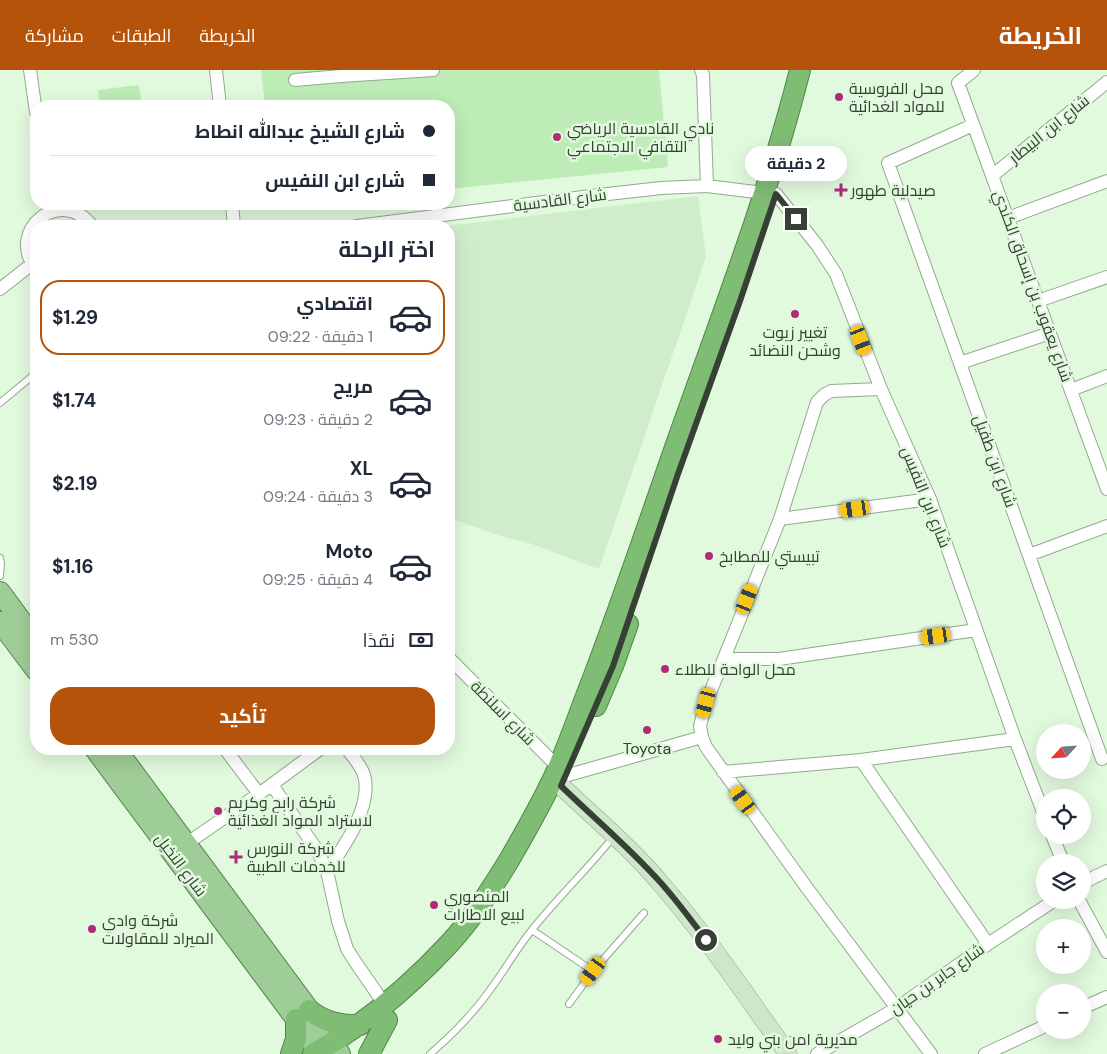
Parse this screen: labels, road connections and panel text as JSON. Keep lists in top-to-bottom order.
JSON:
{
  "streets": {
    "main road": ["شارع النخيل"],
    "street": [
      "شارع ابن البيطار",
      "شارع القادسية",
      "شارع يعقوب بن إسحاق الكندي",
      "شارع ابن طفيل",
      "شارع ابن النفيس",
      "شارع اسلنطة",
      "شارع جابر بن حيان"
    ]
  },
  "crossings": [
    ["شارع ابن البيطار", "شارع يعقوب بن إسحاق الكندي"],
    ["شارع القادسية", "شارع ابن النفيس"],
    ["شارع يعقوب بن إسحاق الكندي", "شارع ابن طفيل"]
  ],
  "places": {
    "other": [
      "محل الفروسية للمواد الغدائية",
      "نادي القادسية الرياضي التقافي الاجتماعي",
      "تغيير زيوت وشحن النضائد",
      "تبيستي للمطابخ",
      "محل الواحة للطلاء",
      "Toyota",
      "شركة رابح وكريم لاستراد المواد الغذائية",
      "المنصوري لبيع الاطارات",
      "شركة وادي الميراد للمقاولات",
      "مديرية امن بني وليد"
    ],
    "health": ["صيدلية طهور", "شركة النورس للخدمات الطبية"]
  },
  "north": "bottom left",
  "page": {
    "header": "الخريطة",
    "nav": ["الخريطة", "الطبقات", "مشاركة"],
    "banner": ["شارع الشيخ عبدالله انطاط", "شارع ابن النفيس"],
    "bubble": "2 دقيقة",
    "heading": "اختر الرحلة",
    "list": [
      {
        "name": "اقتصادي",
        "note": "1 دقيقة · 09:22",
        "value": "$1.29"
      },
      {
        "name": "مريح",
        "note": "2 دقيقة · 09:23",
        "value": "$1.74"
      },
      {
        "name": "XL",
        "note": "3 دقيقة · 09:24",
        "value": "$2.19"
      },
      {
        "name": "Moto",
        "note": "4 دقيقة · 09:25",
        "value": "$1.16"
      }
    ],
    "pay": ["نقدًا", "530 m"],
    "buttons": "تأكيد",
    "map_buttons": ["+", "−"]
  }
}
